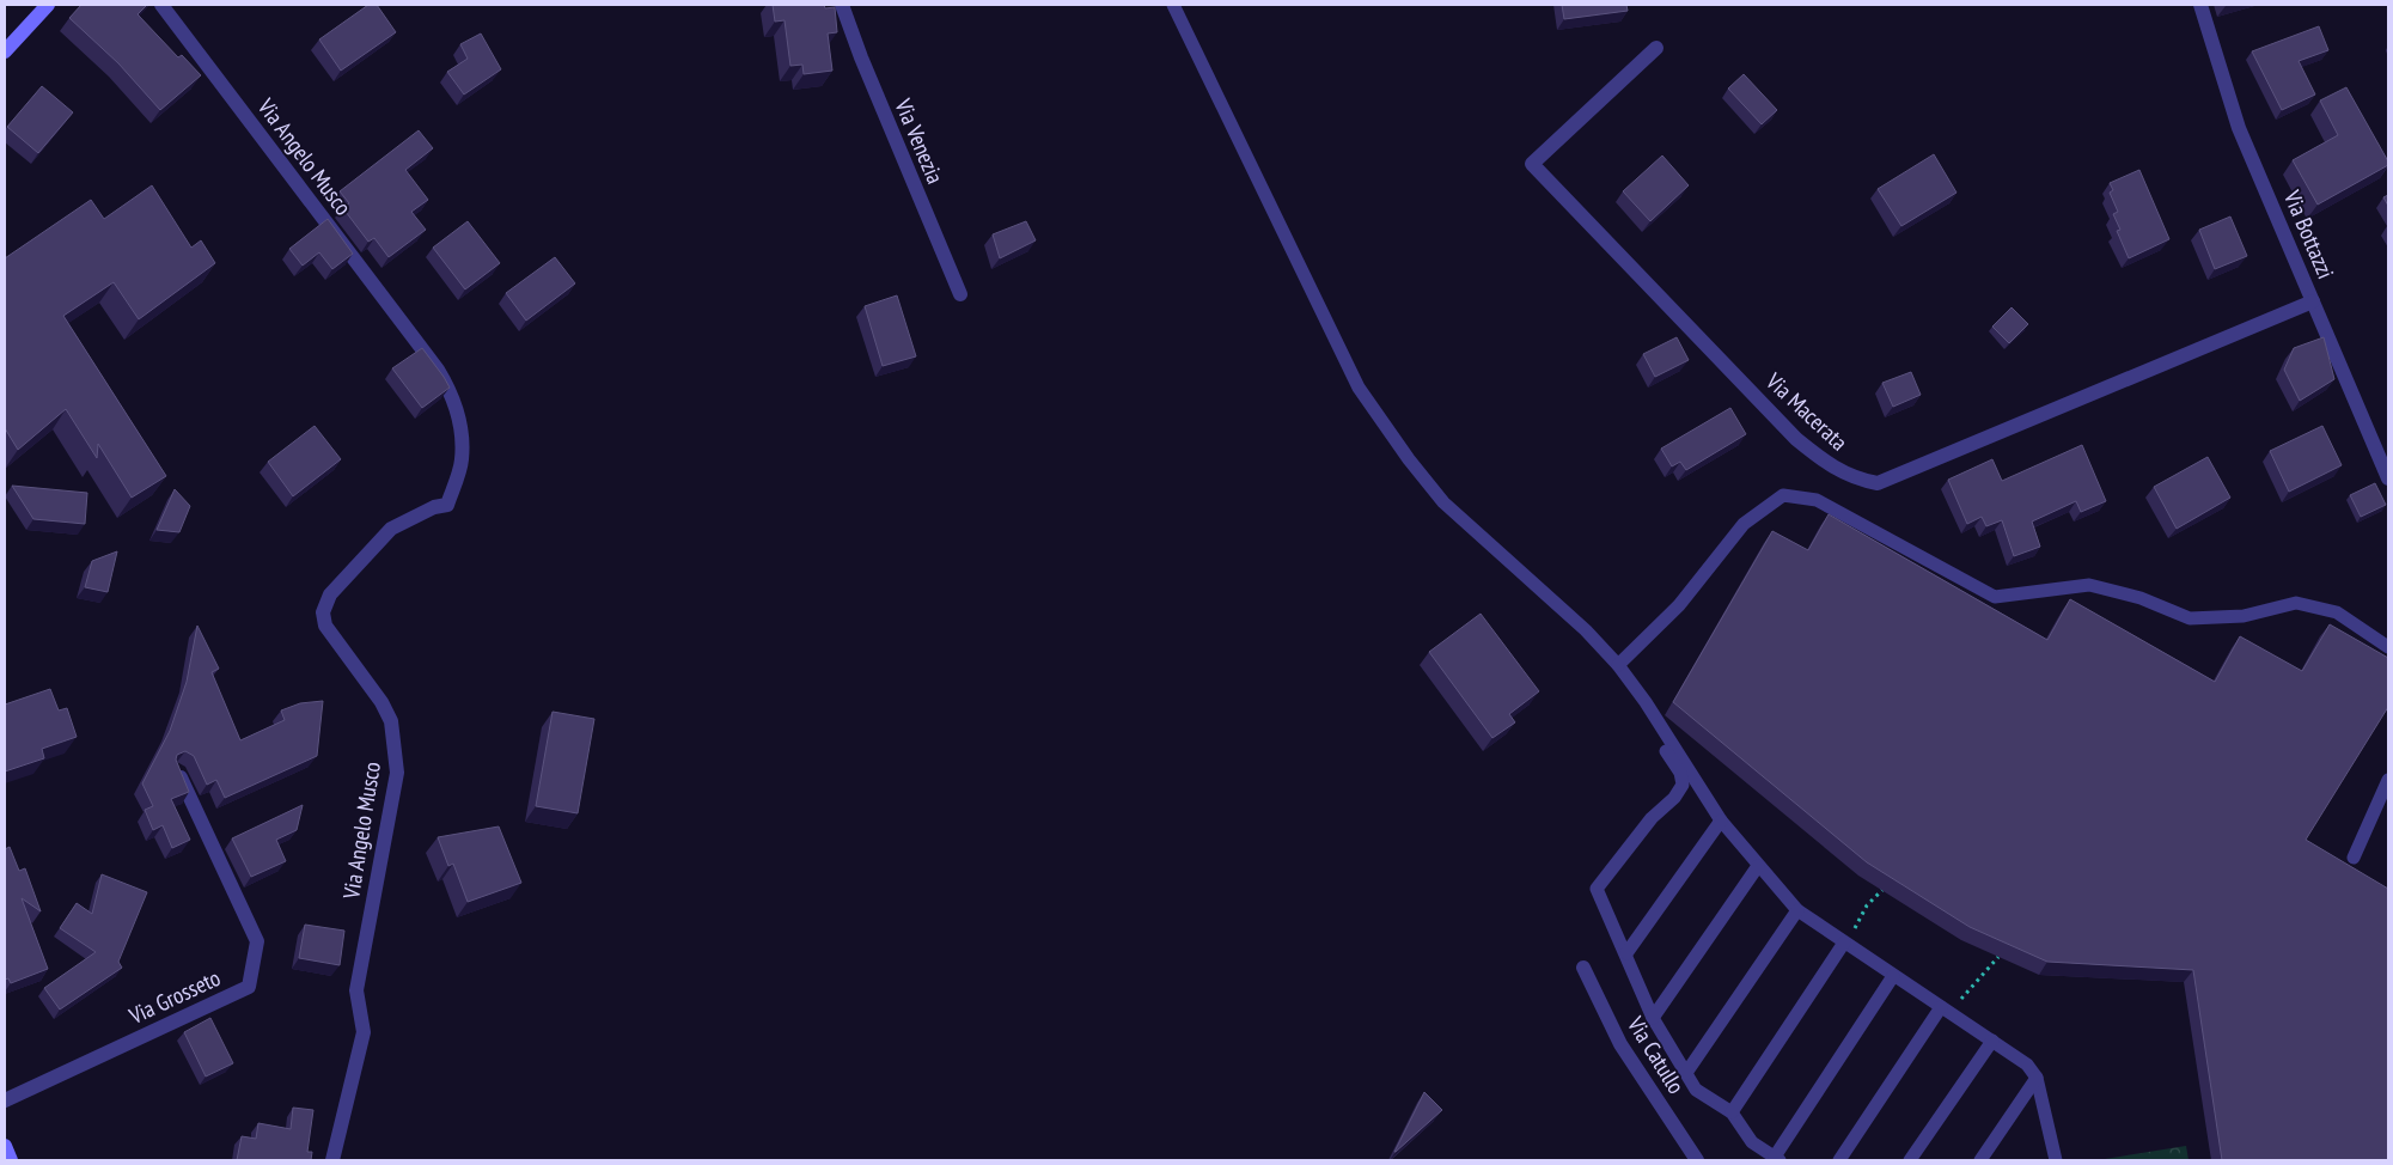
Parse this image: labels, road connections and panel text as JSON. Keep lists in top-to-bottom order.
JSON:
{
  "streets": {
    "street": [
      "Via Venezia",
      "Via Angelo Musco",
      "Via Bottazzi",
      "Via Macerata",
      "Via Grosseto",
      "Via Catullo"
    ]
  },
  "crossings": [
    ["Via Bottazzi", "Via Macerata"]
  ]
}
